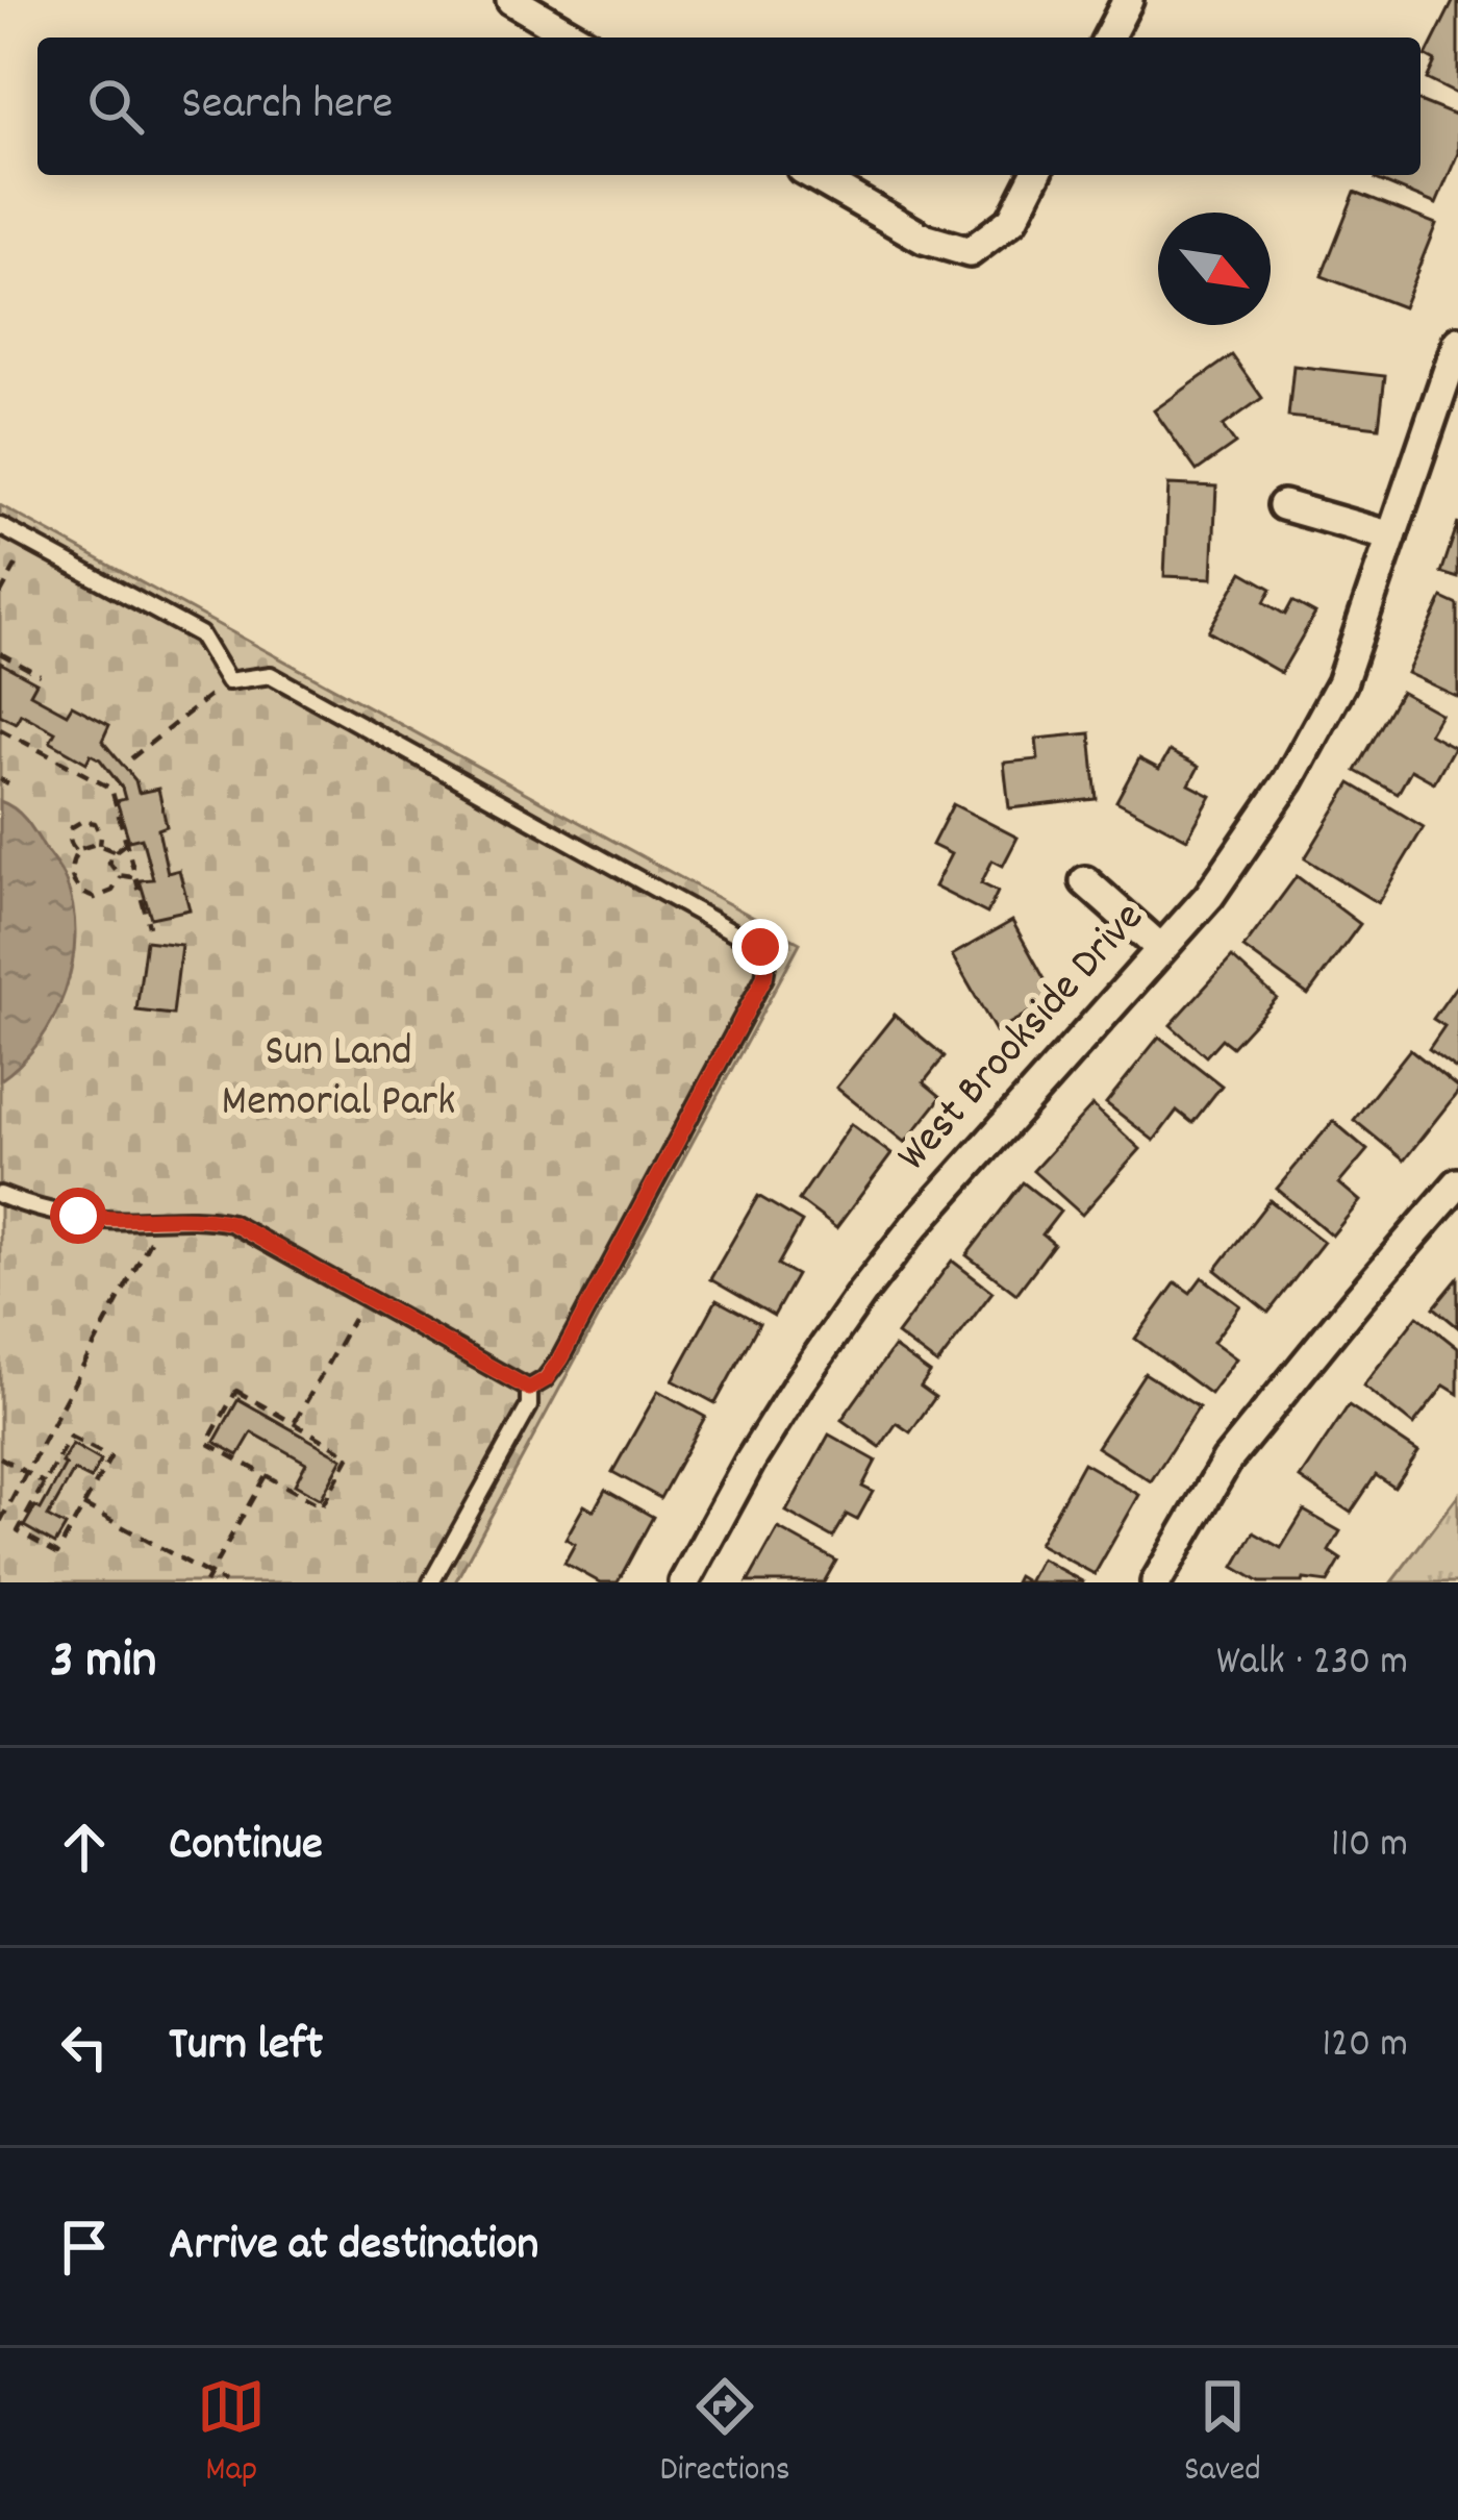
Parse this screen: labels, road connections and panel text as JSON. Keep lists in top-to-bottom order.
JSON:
{
  "streets": {
    "street": ["West Brookside Drive"]
  },
  "parks": ["Sun Land Memorial Park"],
  "north": "bottom right",
  "page": {
    "search": "Search here",
    "heading": ["3 min", "Walk · 230 m"],
    "list": [
      ["Continue", "110 m"],
      ["Turn left", "120 m"],
      "Arrive at destination"
    ],
    "nav": ["Map", "Directions", "Saved"]
  }
}
